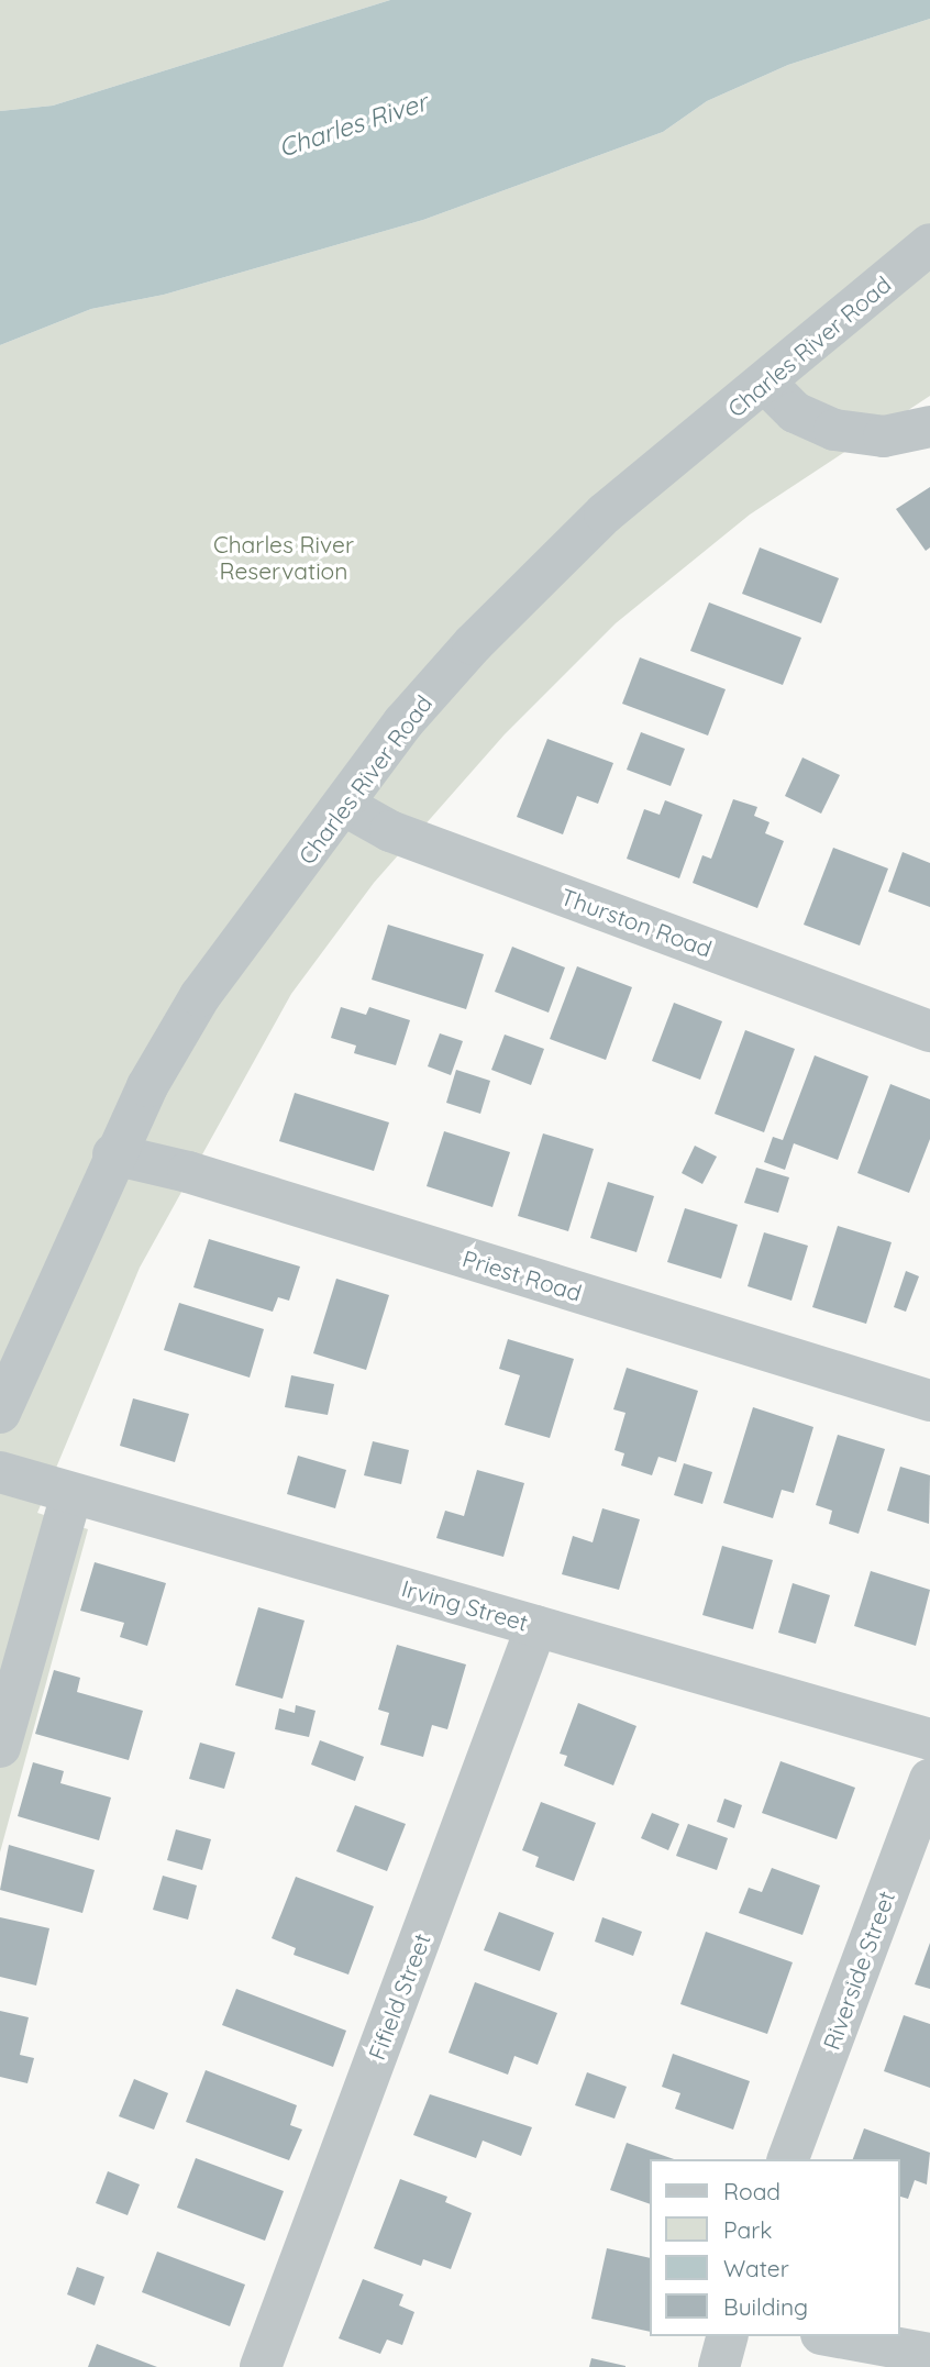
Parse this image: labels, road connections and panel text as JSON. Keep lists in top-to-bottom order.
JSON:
{
  "streets": {
    "street": [
      "Charles River Road",
      "Thurston Road",
      "Priest Road",
      "Irving Street",
      "Riverside Street",
      "Fifield Street"
    ]
  },
  "crossings": [
    ["Charles River Road", "Thurston Road"],
    ["Charles River Road", "Priest Road"],
    ["Irving Street", "Fifield Street"]
  ],
  "water": ["Charles River"],
  "parks": ["Charles River Reservation"],
  "legend": [
    "Road",
    "Park",
    "Water",
    "Building"
  ]
}
